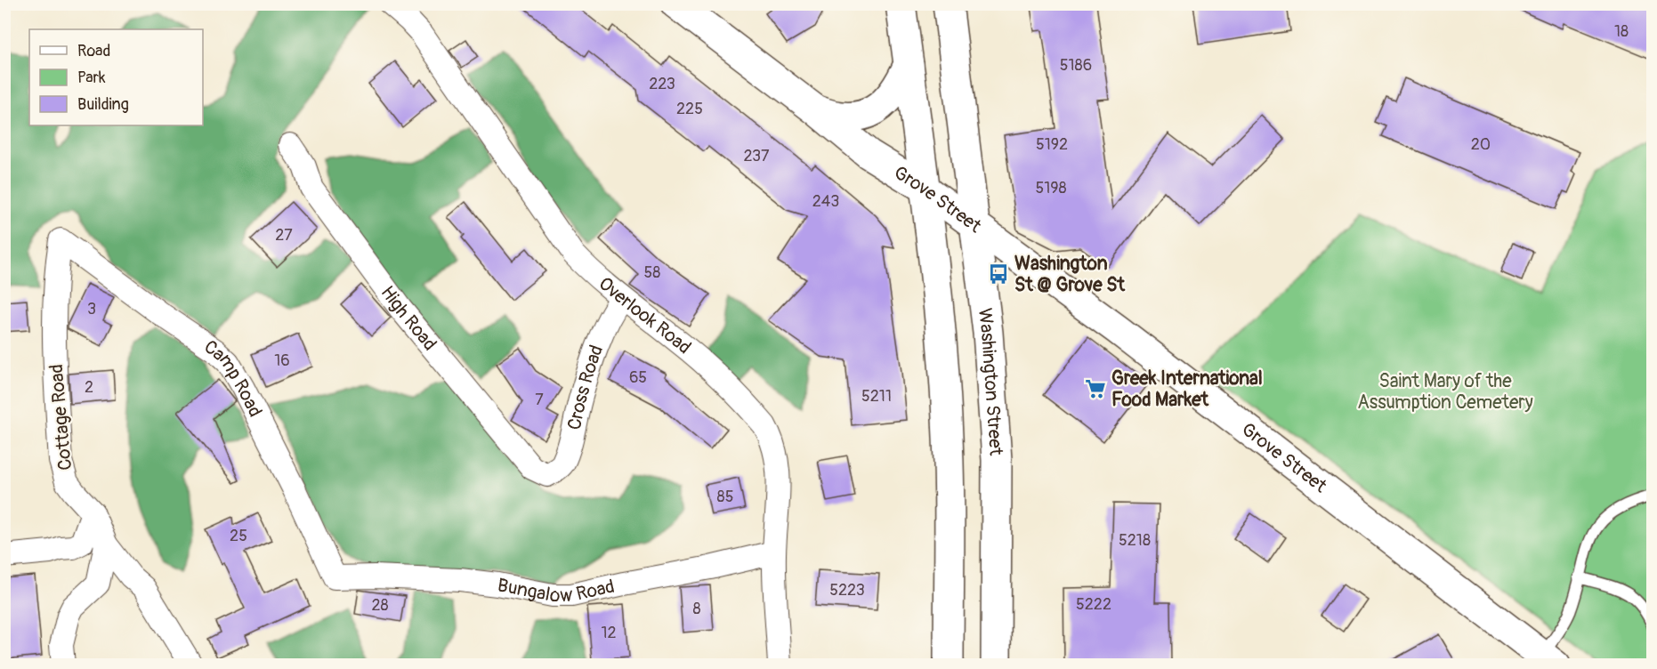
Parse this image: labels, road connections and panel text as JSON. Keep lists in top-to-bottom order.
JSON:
{
  "streets": {
    "main road": ["Grove Street", "Washington Street"],
    "street": [
      "Overlook Road",
      "High Road",
      "Camp Road",
      "Cross Road",
      "Cottage Road",
      "Bungalow Road"
    ]
  },
  "crossings": [
    ["Grove Street", "Washington Street"],
    ["Overlook Road", "Cross Road"],
    ["Overlook Road", "Bungalow Road"],
    ["High Road", "Cross Road"],
    ["Camp Road", "Cottage Road"],
    ["Camp Road", "Bungalow Road"]
  ],
  "parks": ["Saint Mary of the Assumption Cemetery"],
  "places": {
    "bus stop": ["Washington St @ Grove St"],
    "supermarket": ["Greek International Food Market"]
  },
  "house_numbers": [
    "18",
    "5186",
    "223",
    "225",
    "5192",
    "20",
    "237",
    "5198",
    "243",
    "27",
    "58",
    "3",
    "16",
    "65",
    "2",
    "5211",
    "7",
    "85",
    "25",
    "5218",
    "5223",
    "5222",
    "28",
    "8",
    "12"
  ],
  "legend": ["Road", "Park", "Building"]
}
